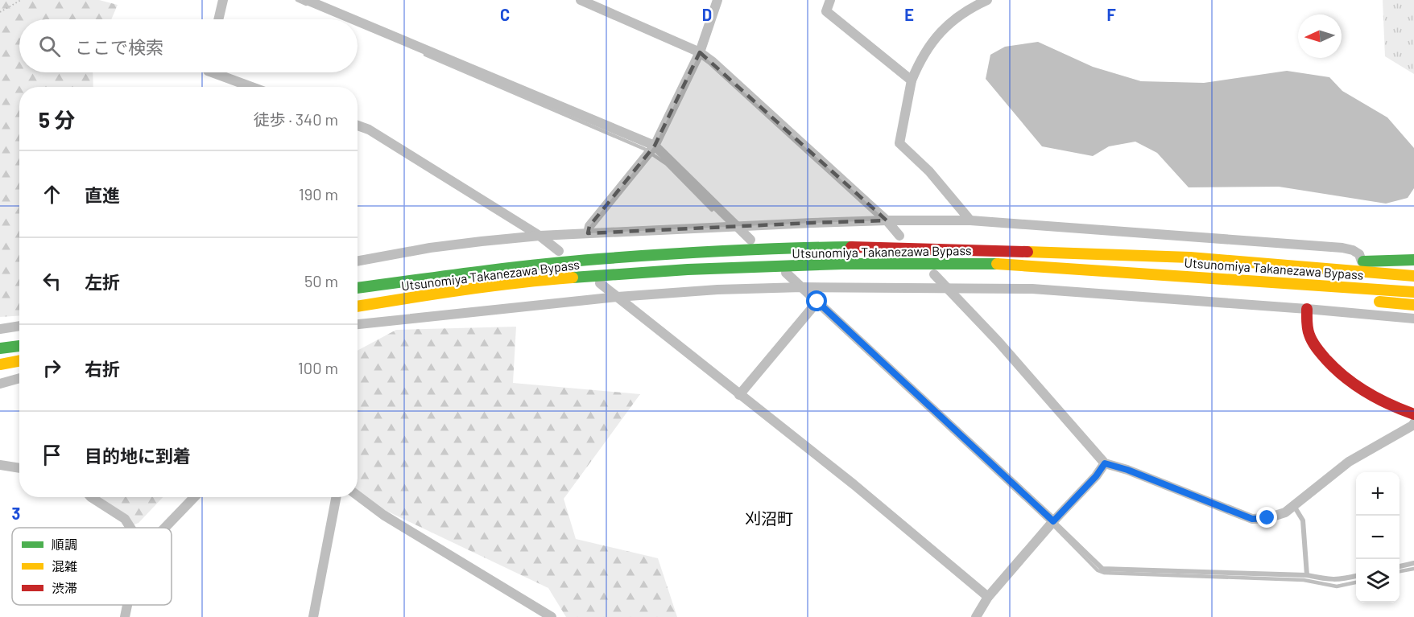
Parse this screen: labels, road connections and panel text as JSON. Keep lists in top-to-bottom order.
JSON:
{
  "streets": {
    "main road": ["Utsunomiya Takanezawa Bypass"]
  },
  "districts": ["刈沼町"],
  "legend": ["順調", "混雑", "渋滞"],
  "north": "left",
  "page": {
    "search": "ここで検索",
    "heading": ["5 分", "徒歩 · 340 m"],
    "list": [
      ["直進", "190 m"],
      ["左折", "50 m"],
      ["右折", "100 m"],
      "目的地に到着"
    ],
    "map_buttons": ["+", "−"]
  },
  "grid": {
    "columns": [
      "C",
      "D",
      "E",
      "F"
    ],
    "rows": ["3"]
  }
}
